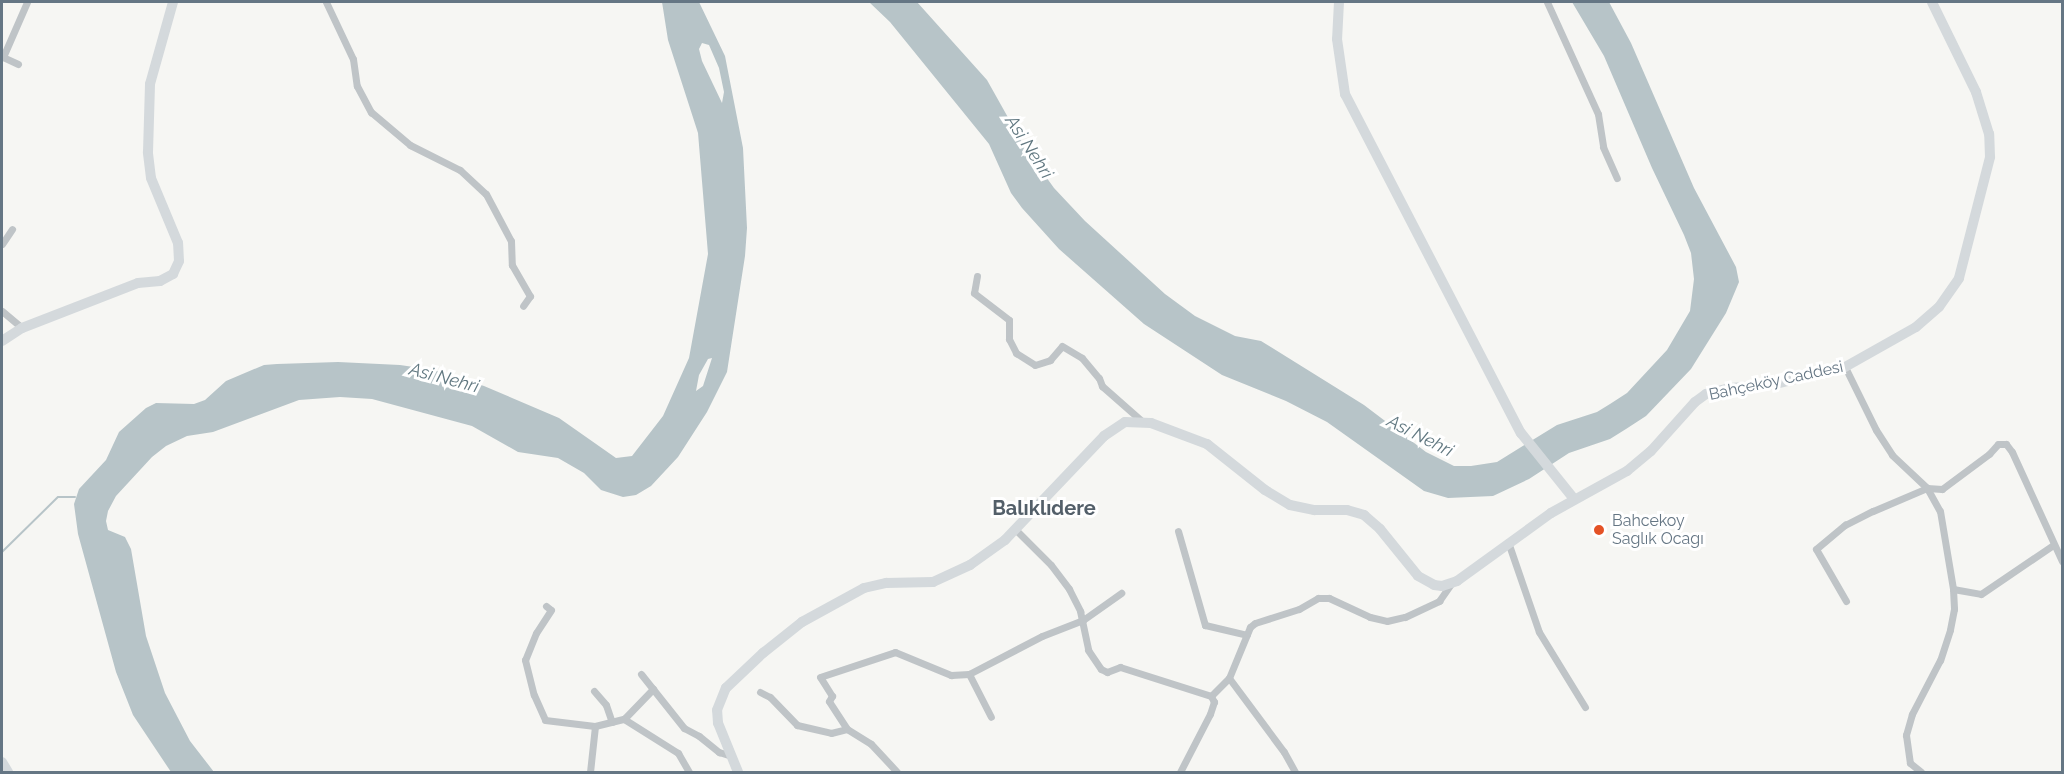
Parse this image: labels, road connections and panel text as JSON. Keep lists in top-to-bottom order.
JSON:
{
  "streets": {
    "main road": ["Bahçeköy Caddesi"]
  },
  "districts": ["Balıklıdere"],
  "water": ["Asi Nehri"],
  "places": ["Bahcekoy Saglık Ocagı"]
}
